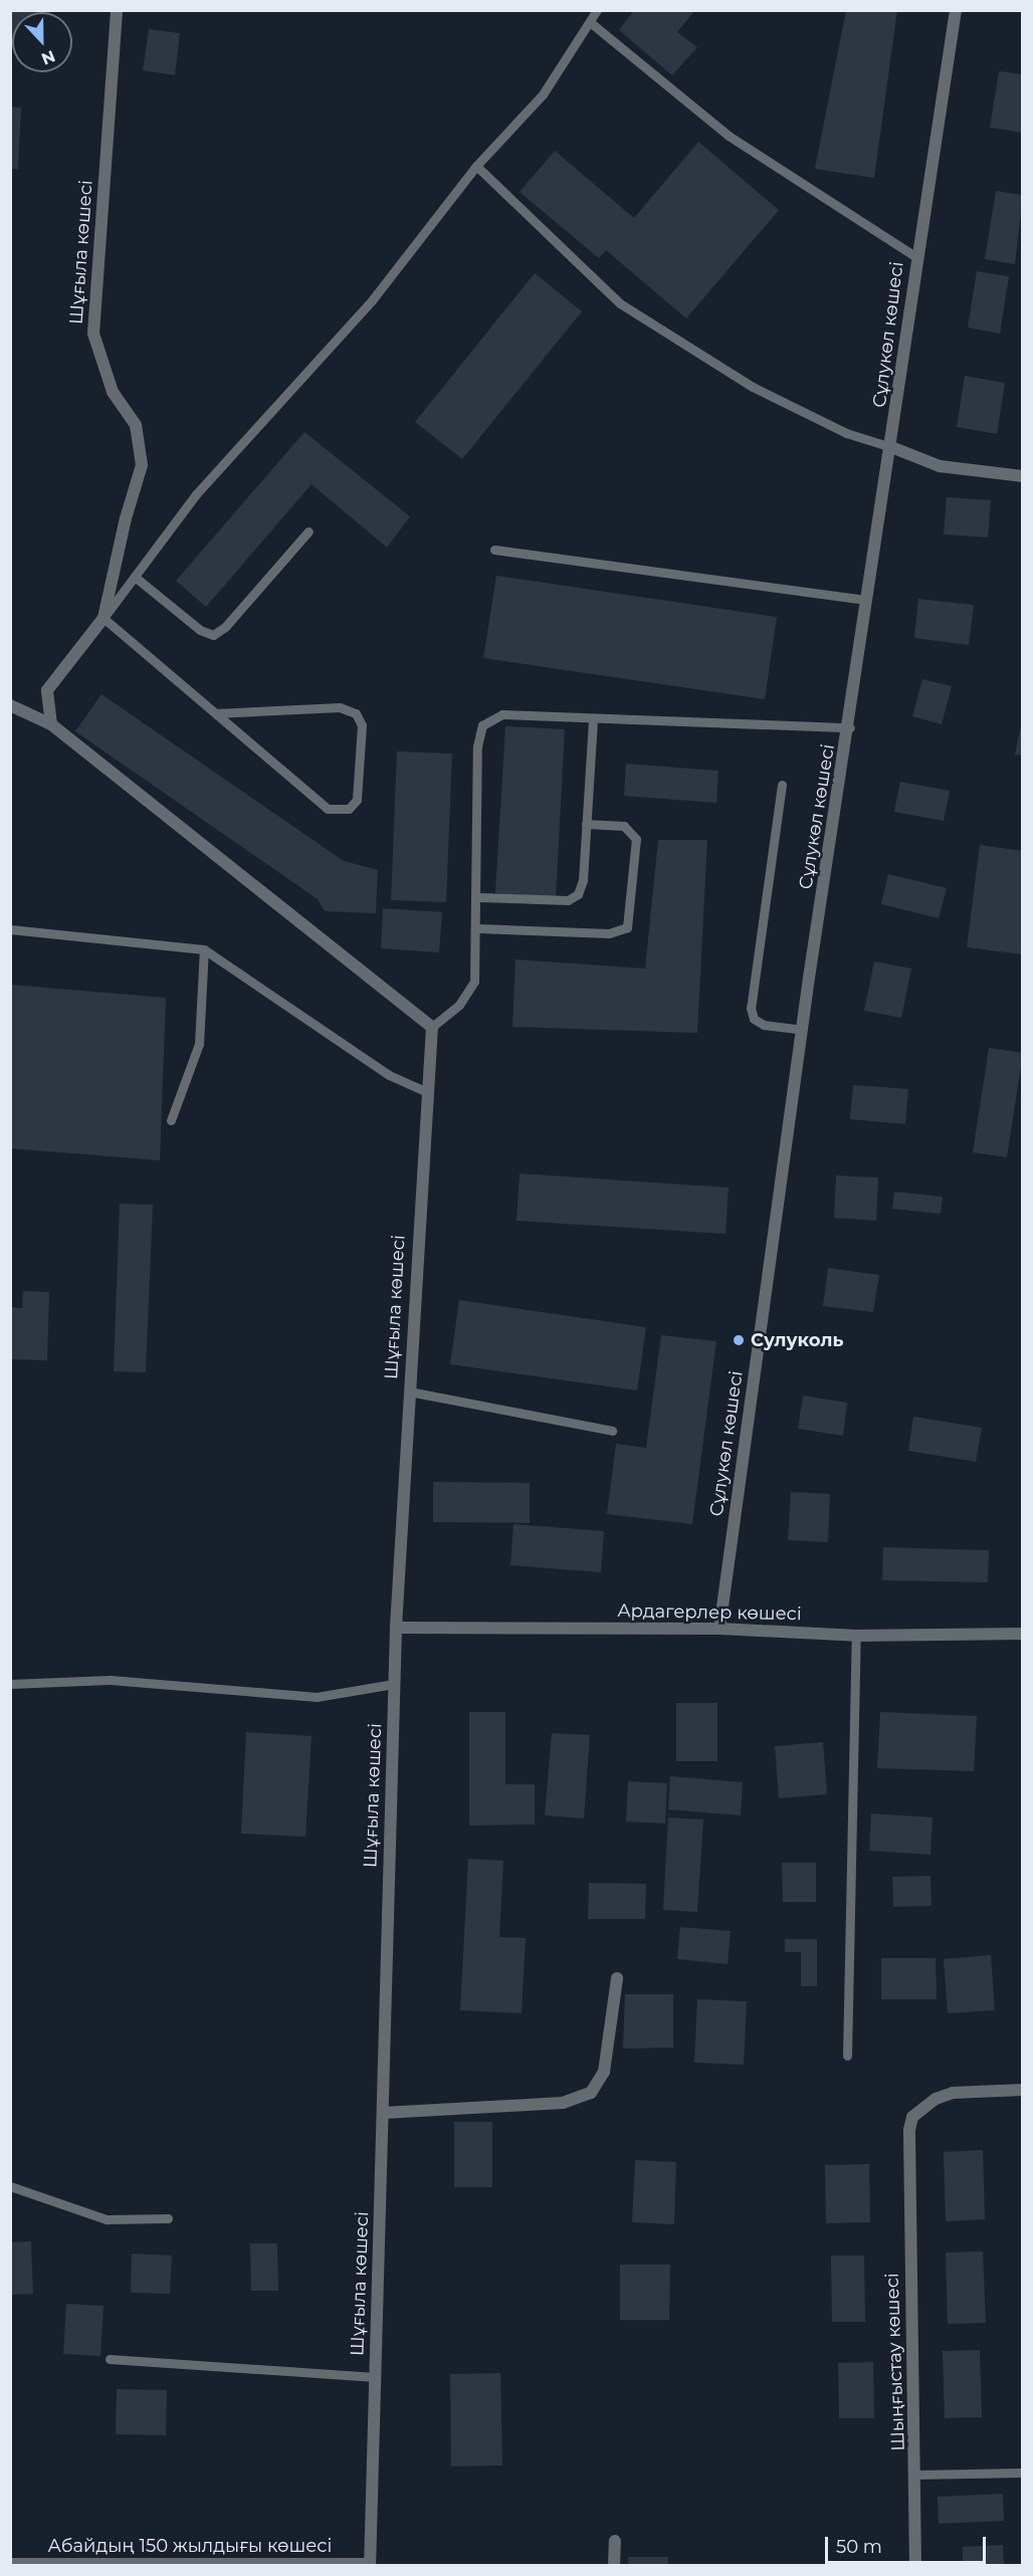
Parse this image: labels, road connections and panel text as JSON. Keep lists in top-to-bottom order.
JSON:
{
  "streets": {
    "street": [
      "Шұғыла көшесі",
      "Сұлукөл көшесі",
      "Ардагерлер көшесі",
      "Шыңғыстау көшесі",
      "Абайдың 150 жылдығы көшесі"
    ]
  },
  "crossings": [
    ["Шұғыла көшесі", "Ардагерлер көшесі"],
    ["Шұғыла көшесі", "Абайдың 150 жылдығы көшесі"],
    ["Сұлукөл көшесі", "Ардагерлер көшесі"]
  ],
  "places": ["Сулуколь"],
  "scale_bar": "50 m",
  "north": "bottom"
}
